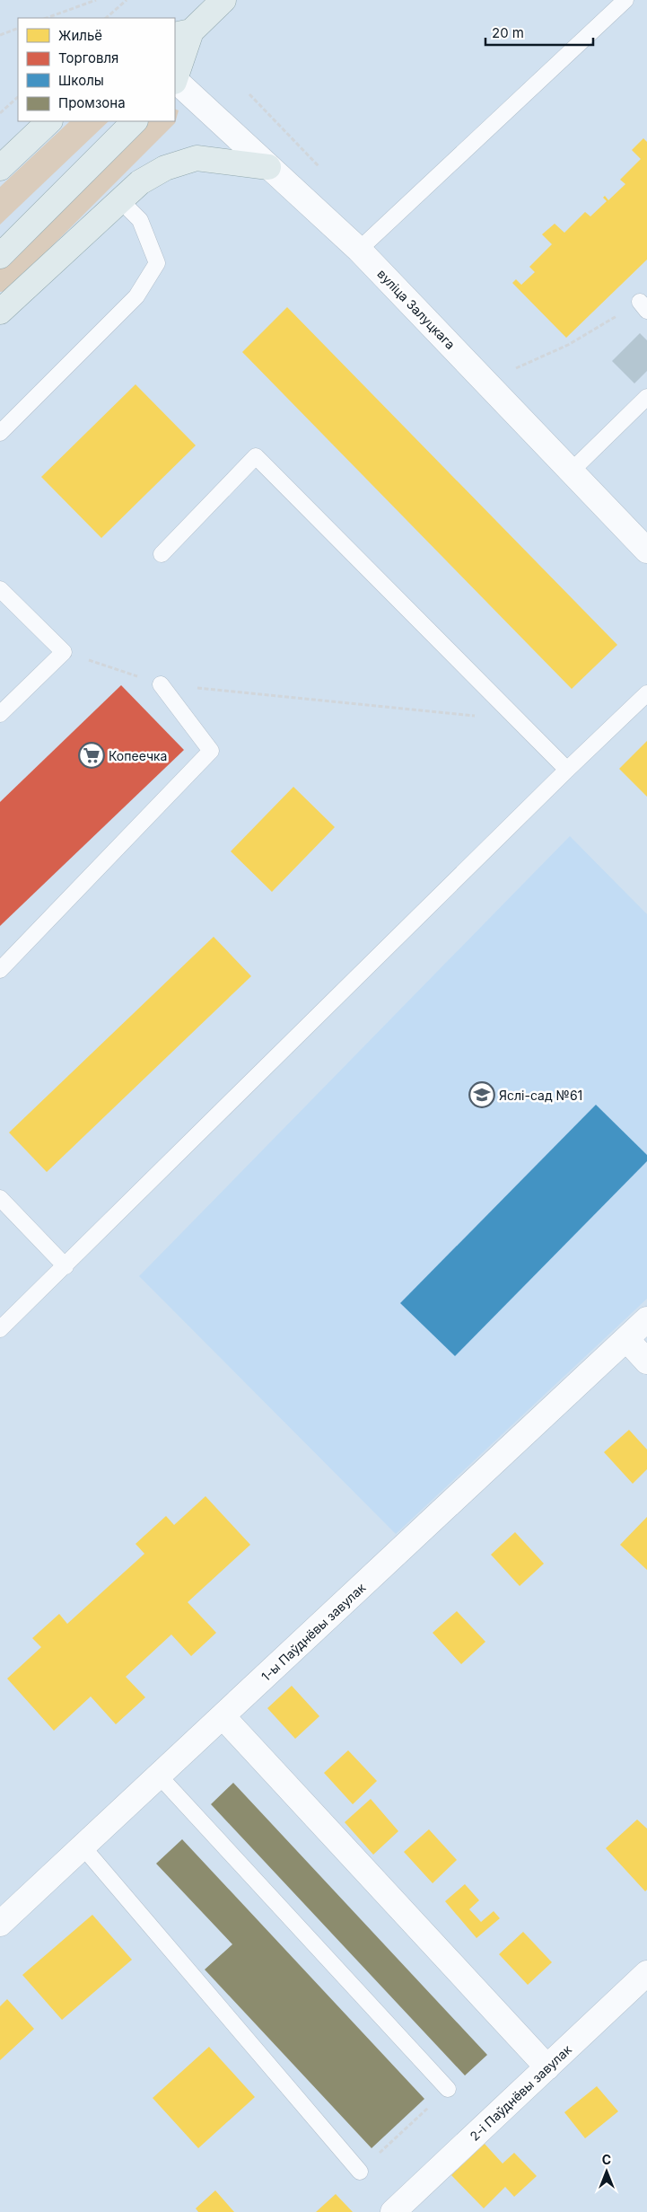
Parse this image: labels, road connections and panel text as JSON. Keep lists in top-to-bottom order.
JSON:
{
  "streets": {
    "street": ["вуліца Залуцкага", "1-ы Паўднёвы завулак", "2-і Паўднёвы завулак"]
  },
  "places": {
    "supermarket": ["Копеечка"],
    "school or university": ["Яслі-сад №61"]
  },
  "legend": [
    "Жильё",
    "Торговля",
    "Школы",
    "Промзона"
  ],
  "scale_bar": "20 m",
  "north": "top"
}
